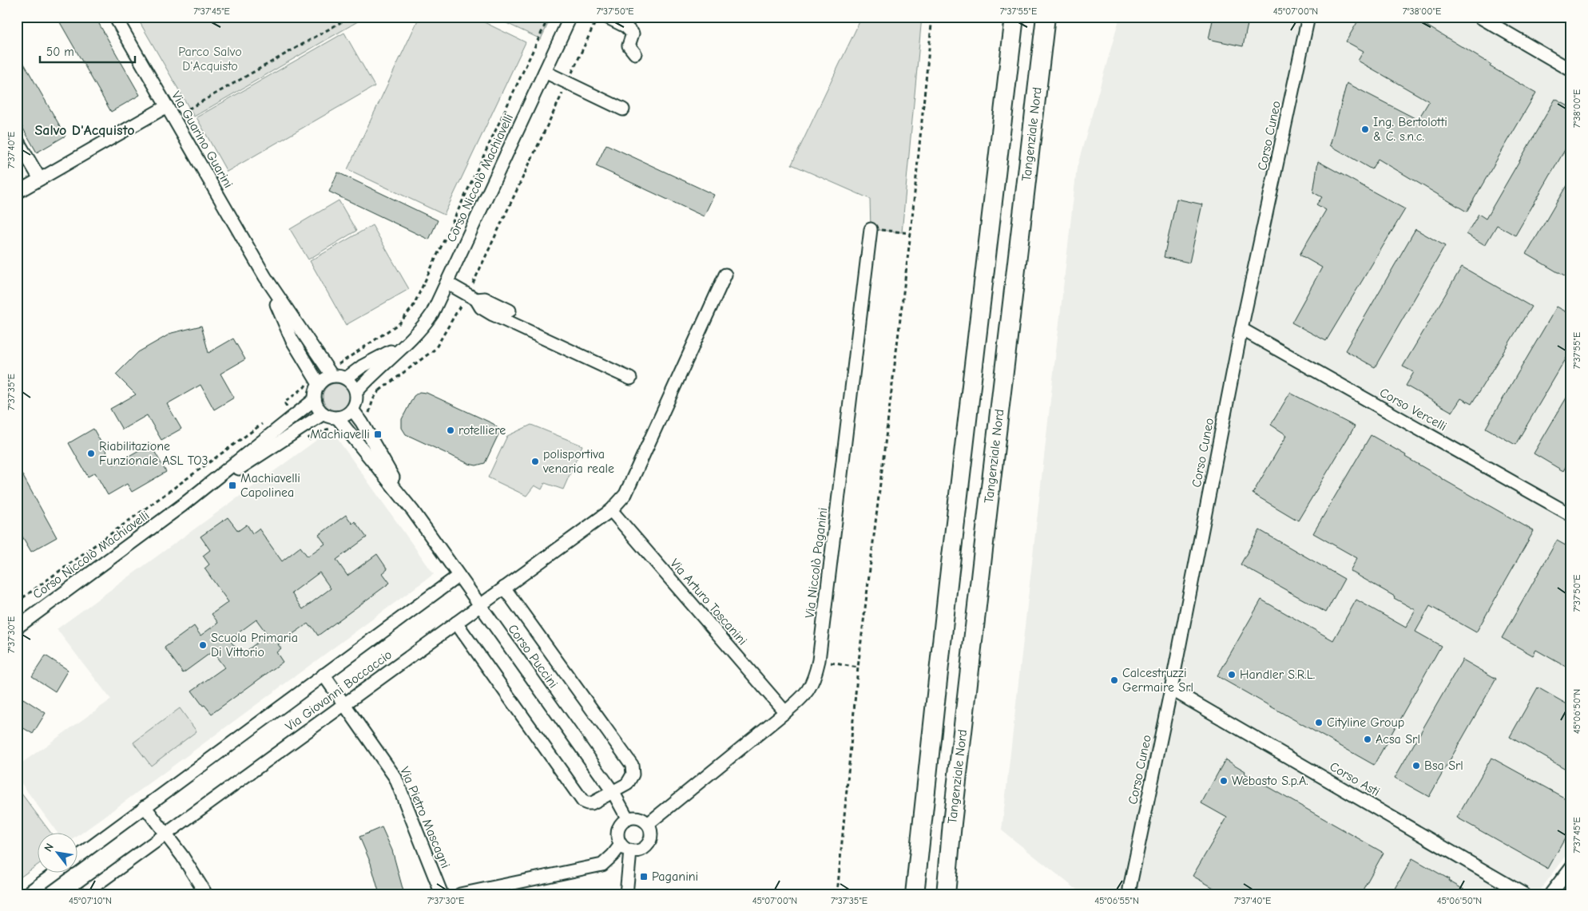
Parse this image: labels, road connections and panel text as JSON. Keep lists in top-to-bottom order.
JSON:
{
  "streets": {
    "highway": ["Tangenziale Nord"],
    "street": [
      "Corso Cuneo",
      "Via Guarino Guarini",
      "Corso Niccolò Machiavelli",
      "Corso Vercelli",
      "Via Niccolò Paganini",
      "Via Arturo Toscanini",
      "Corso Puccini",
      "Via Giovanni Boccaccio",
      "Corso Asti",
      "Via Pietro Mascagni"
    ]
  },
  "crossings": [
    ["Corso Cuneo", "Corso Vercelli"],
    ["Corso Cuneo", "Corso Asti"],
    ["Via Guarino Guarini", "Corso Niccolò Machiavelli"],
    ["Via Niccolò Paganini", "Via Arturo Toscanini"],
    ["Via Niccolò Paganini", "Corso Puccini"],
    ["Via Arturo Toscanini", "Via Giovanni Boccaccio"],
    ["Corso Puccini", "Via Giovanni Boccaccio"],
    ["Via Giovanni Boccaccio", "Via Pietro Mascagni"]
  ],
  "districts": ["Salvo D'Acquisto"],
  "parks": ["Parco Salvo D'Acquisto"],
  "places": {
    "other": [
      "Ing. Bertolotti & C. s.n.c.",
      "rotelliere",
      "Riabilitazione Funzionale ASL TO3",
      "polisportiva venaria reale",
      "Scuola Primaria Di Vittorio",
      "Handler S.R.L.",
      "Calcestruzzi Germaire Srl",
      "Cityline Group",
      "Acsa Srl",
      "Bsa Srl",
      "Webasto S.p.A."
    ],
    "transit": ["Machiavelli", "Machiavelli Capolinea", "Paganini"]
  },
  "scale_bar": "50 m",
  "north": "top left",
  "coordinates": [
    "7°37'45\"E",
    "7°37'50\"E",
    "7°37'55\"E",
    "45°07'00\"N",
    "7°38'00\"E",
    "7°37'40\"E",
    "7°37'35\"E",
    "7°37'30\"E",
    "45°06'50\"N",
    "45°07'10\"N",
    "45°06'55\"N"
  ]
}
